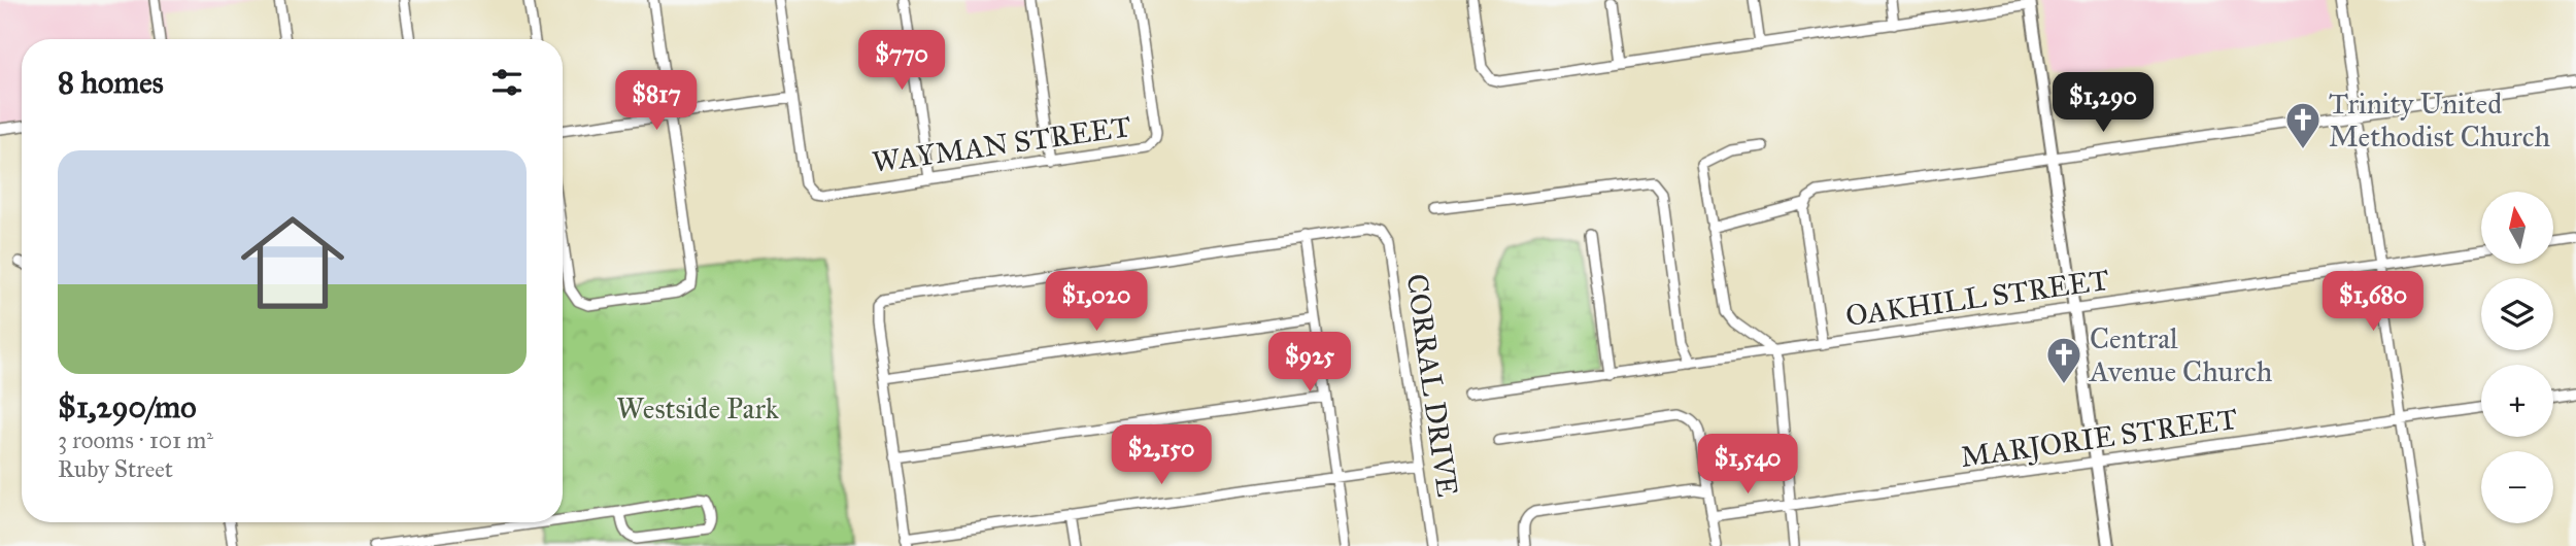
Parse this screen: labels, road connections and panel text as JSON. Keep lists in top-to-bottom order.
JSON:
{
  "streets": {
    "street": [
      "WAYMAN STREET",
      "OAKHILL STREET",
      "CORRAL DRIVE",
      "MARJORIE STREET"
    ]
  },
  "parks": ["Westside Park"],
  "places": {
    "church": ["Trinity United Methodist Church", "Central Avenue Church"]
  },
  "north": "top",
  "page": {
    "price": [
      "$770",
      "$817",
      "$1,290",
      "$1,020",
      "$1,680",
      "$925",
      "$2,150",
      "$1,540"
    ],
    "heading": "8 homes",
    "list": [
      {
        "name": "$1,290/mo",
        "note": "3 rooms · 101 m² · Ruby Street"
      }
    ],
    "map_buttons": ["+", "−"]
  }
}
